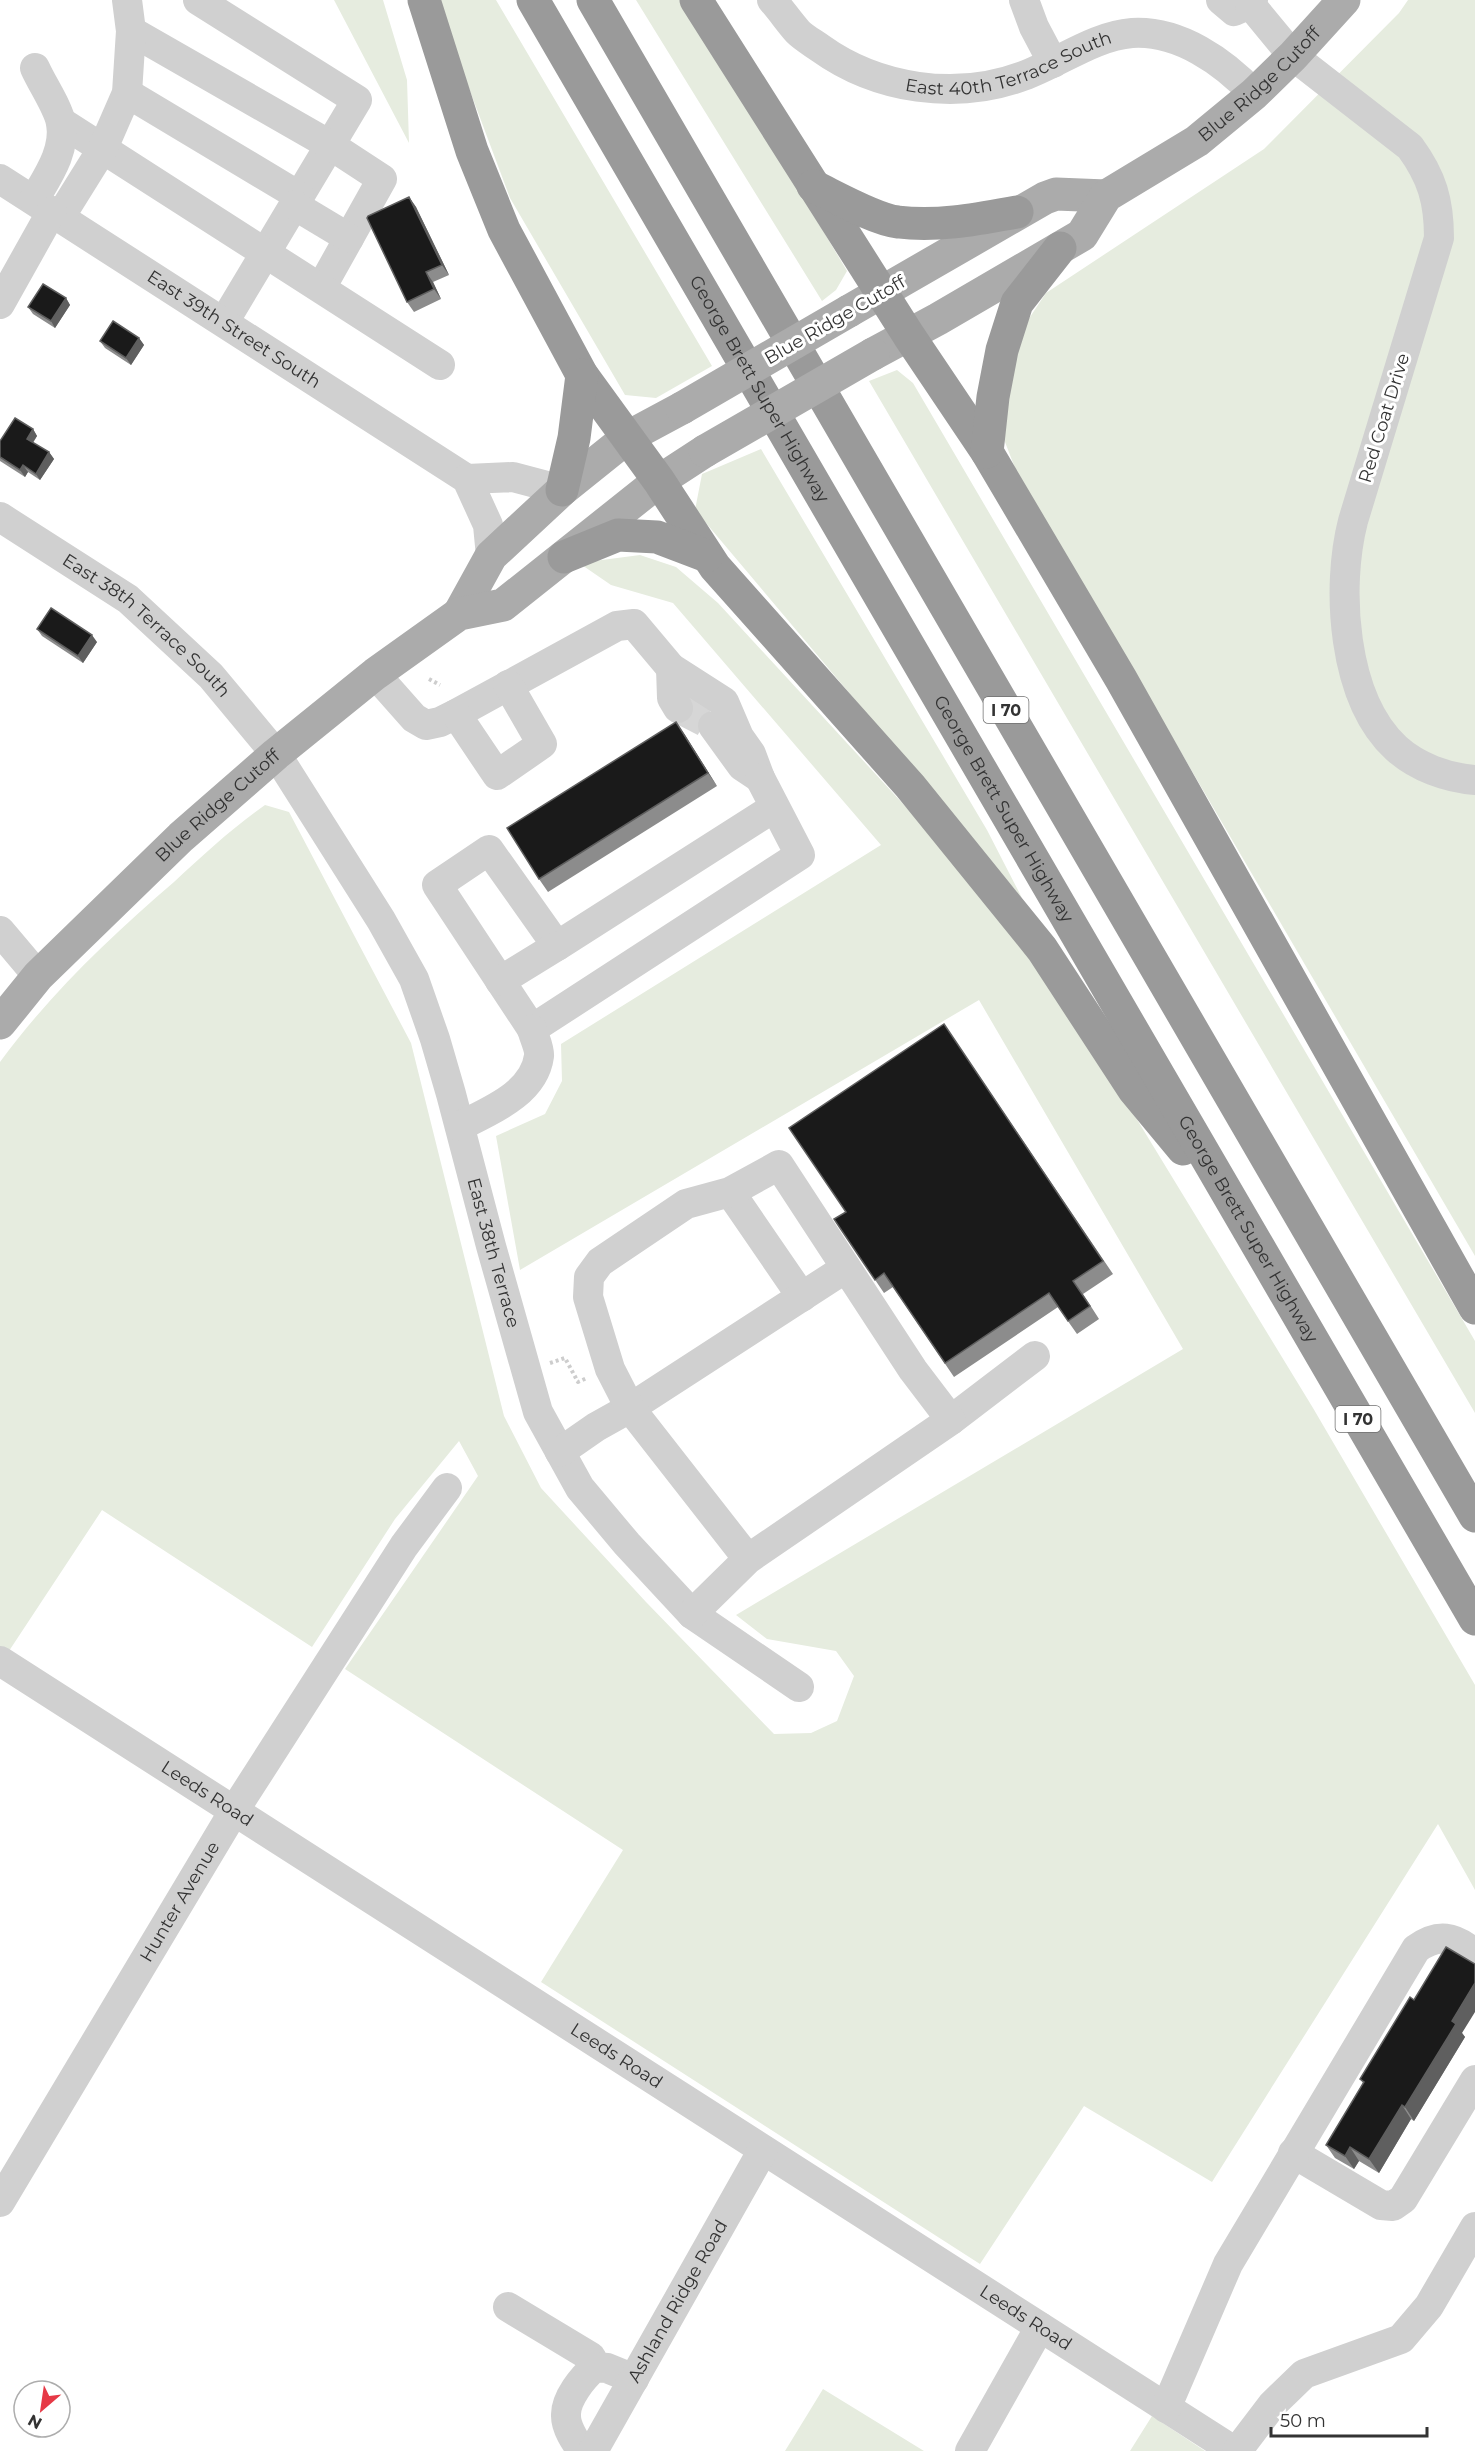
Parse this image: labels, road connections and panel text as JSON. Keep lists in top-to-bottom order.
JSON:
{
  "streets": {
    "highway": ["George Brett Super Highway", "I 70"],
    "main road": ["Blue Ridge Cutoff"],
    "street": [
      "East 40th Terrace South",
      "East 39th Street South",
      "Red Coat Drive",
      "East 38th Terrace South",
      "East 38th Terrace",
      "Leeds Road",
      "Hunter Avenue",
      "Ashland Ridge Road"
    ]
  },
  "crossings": [
    ["East 40th Terrace South", "Blue Ridge Cutoff"],
    ["Blue Ridge Cutoff", "Red Coat Drive"],
    ["Blue Ridge Cutoff", "East 38th Terrace South"],
    ["Blue Ridge Cutoff", "East 38th Terrace"],
    ["East 38th Terrace South", "East 38th Terrace"],
    ["Leeds Road", "Hunter Avenue"],
    ["Leeds Road", "Ashland Ridge Road"]
  ],
  "scale_bar": "50 m",
  "north": "bottom left"
}
